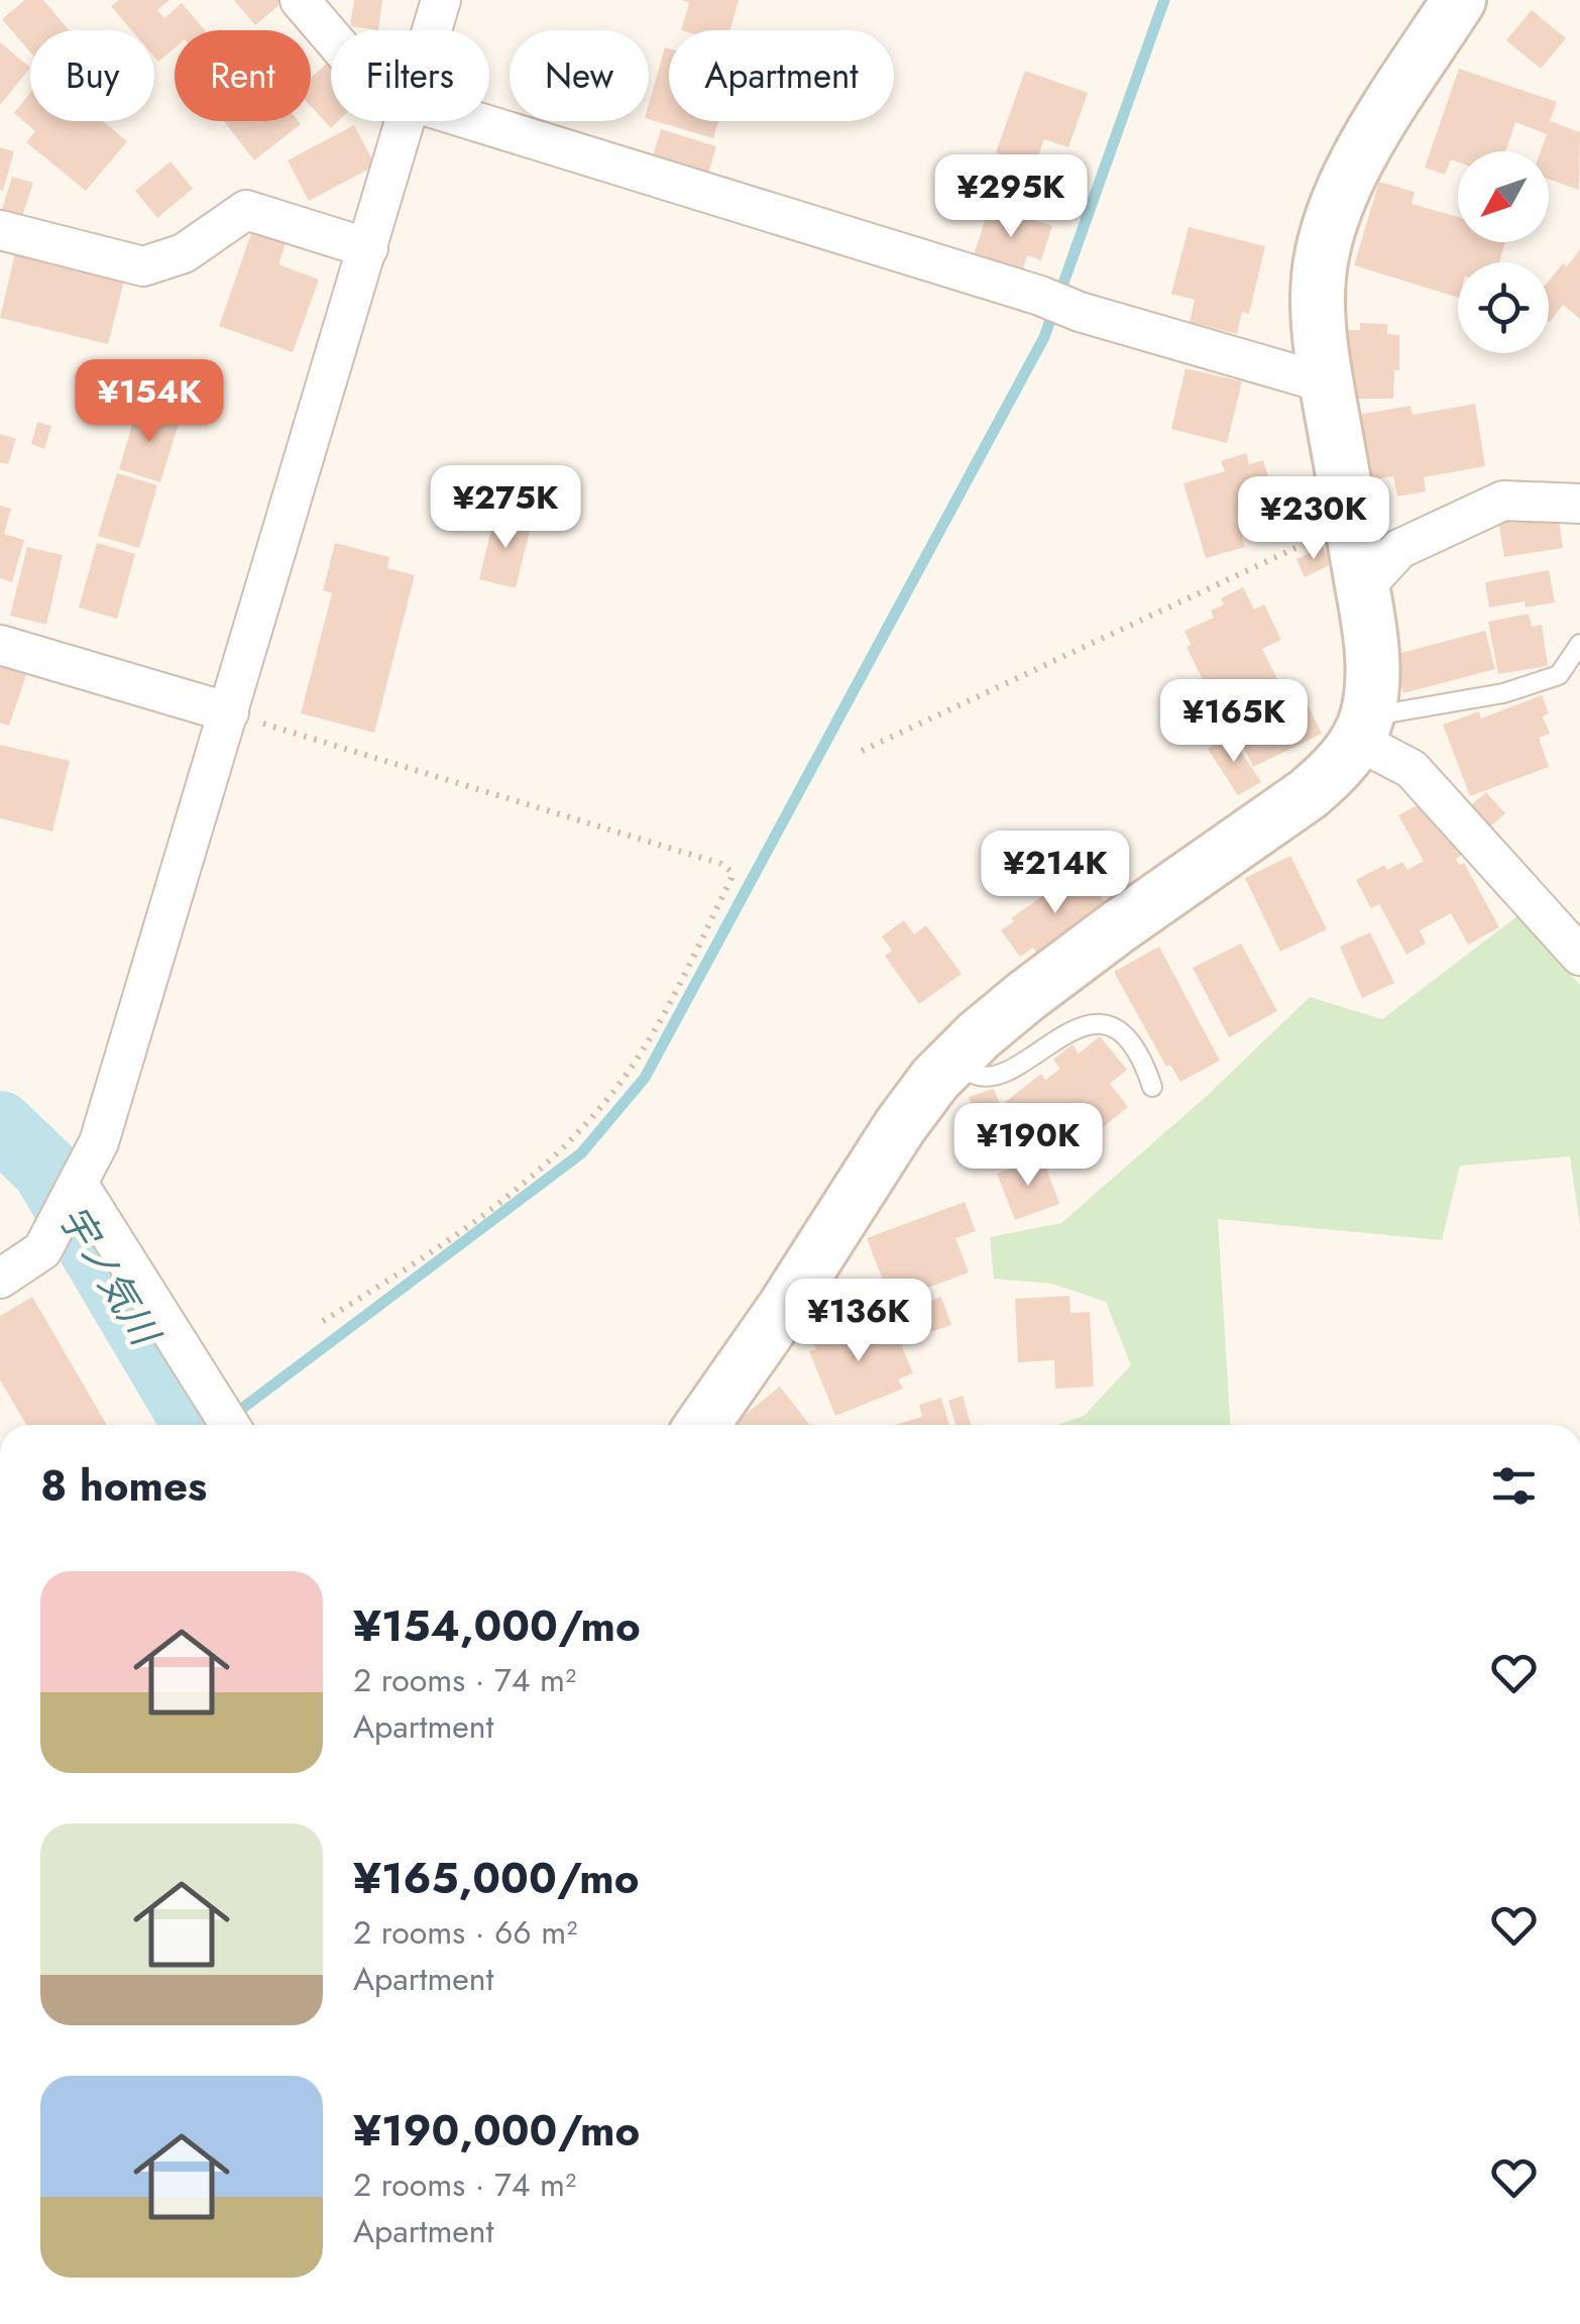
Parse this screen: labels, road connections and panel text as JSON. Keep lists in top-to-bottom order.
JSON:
{
  "water": ["宇ノ気川"],
  "north": "bottom left",
  "page": {
    "chip": [
      "Buy",
      "Rent",
      "Filters",
      "New",
      "Apartment"
    ],
    "price": [
      "¥295K",
      "¥154K",
      "¥275K",
      "¥230K",
      "¥165K",
      "¥214K",
      "¥190K",
      "¥136K"
    ],
    "heading": "8 homes",
    "list": [
      {
        "name": "¥154,000/mo",
        "note": "2 rooms · 74 m² · Apartment"
      },
      {
        "name": "¥165,000/mo",
        "note": "2 rooms · 66 m² · Apartment"
      },
      {
        "name": "¥190,000/mo",
        "note": "2 rooms · 74 m² · Apartment"
      }
    ]
  }
}
